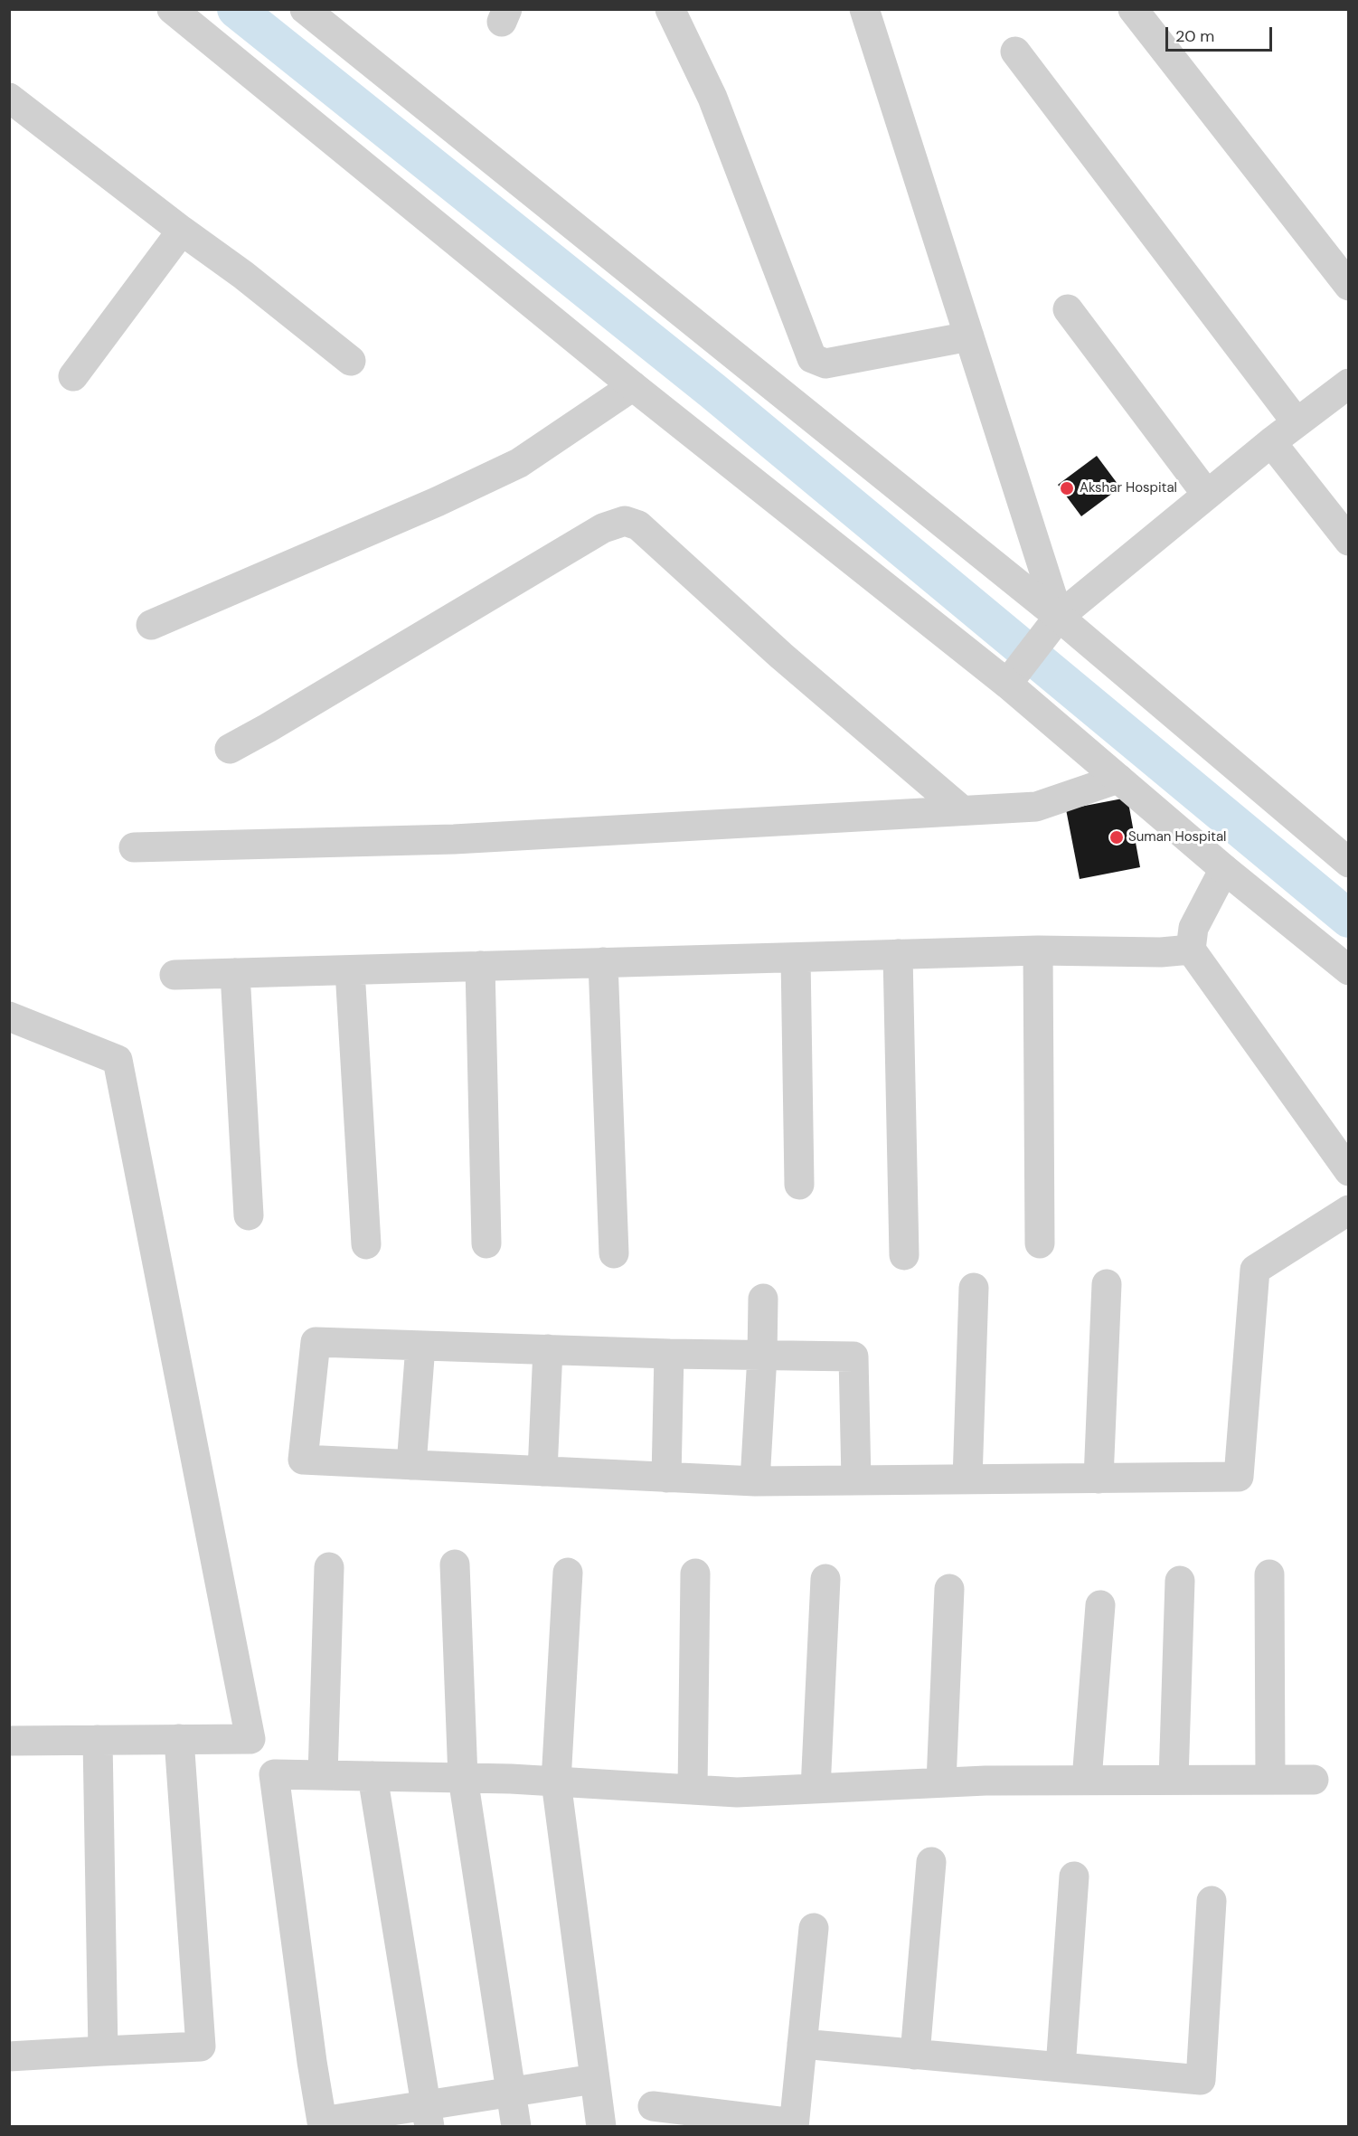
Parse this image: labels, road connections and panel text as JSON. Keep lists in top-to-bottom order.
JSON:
{
  "places": ["Akshar Hospital", "Suman Hospital"],
  "scale_bar": "20 m"
}
